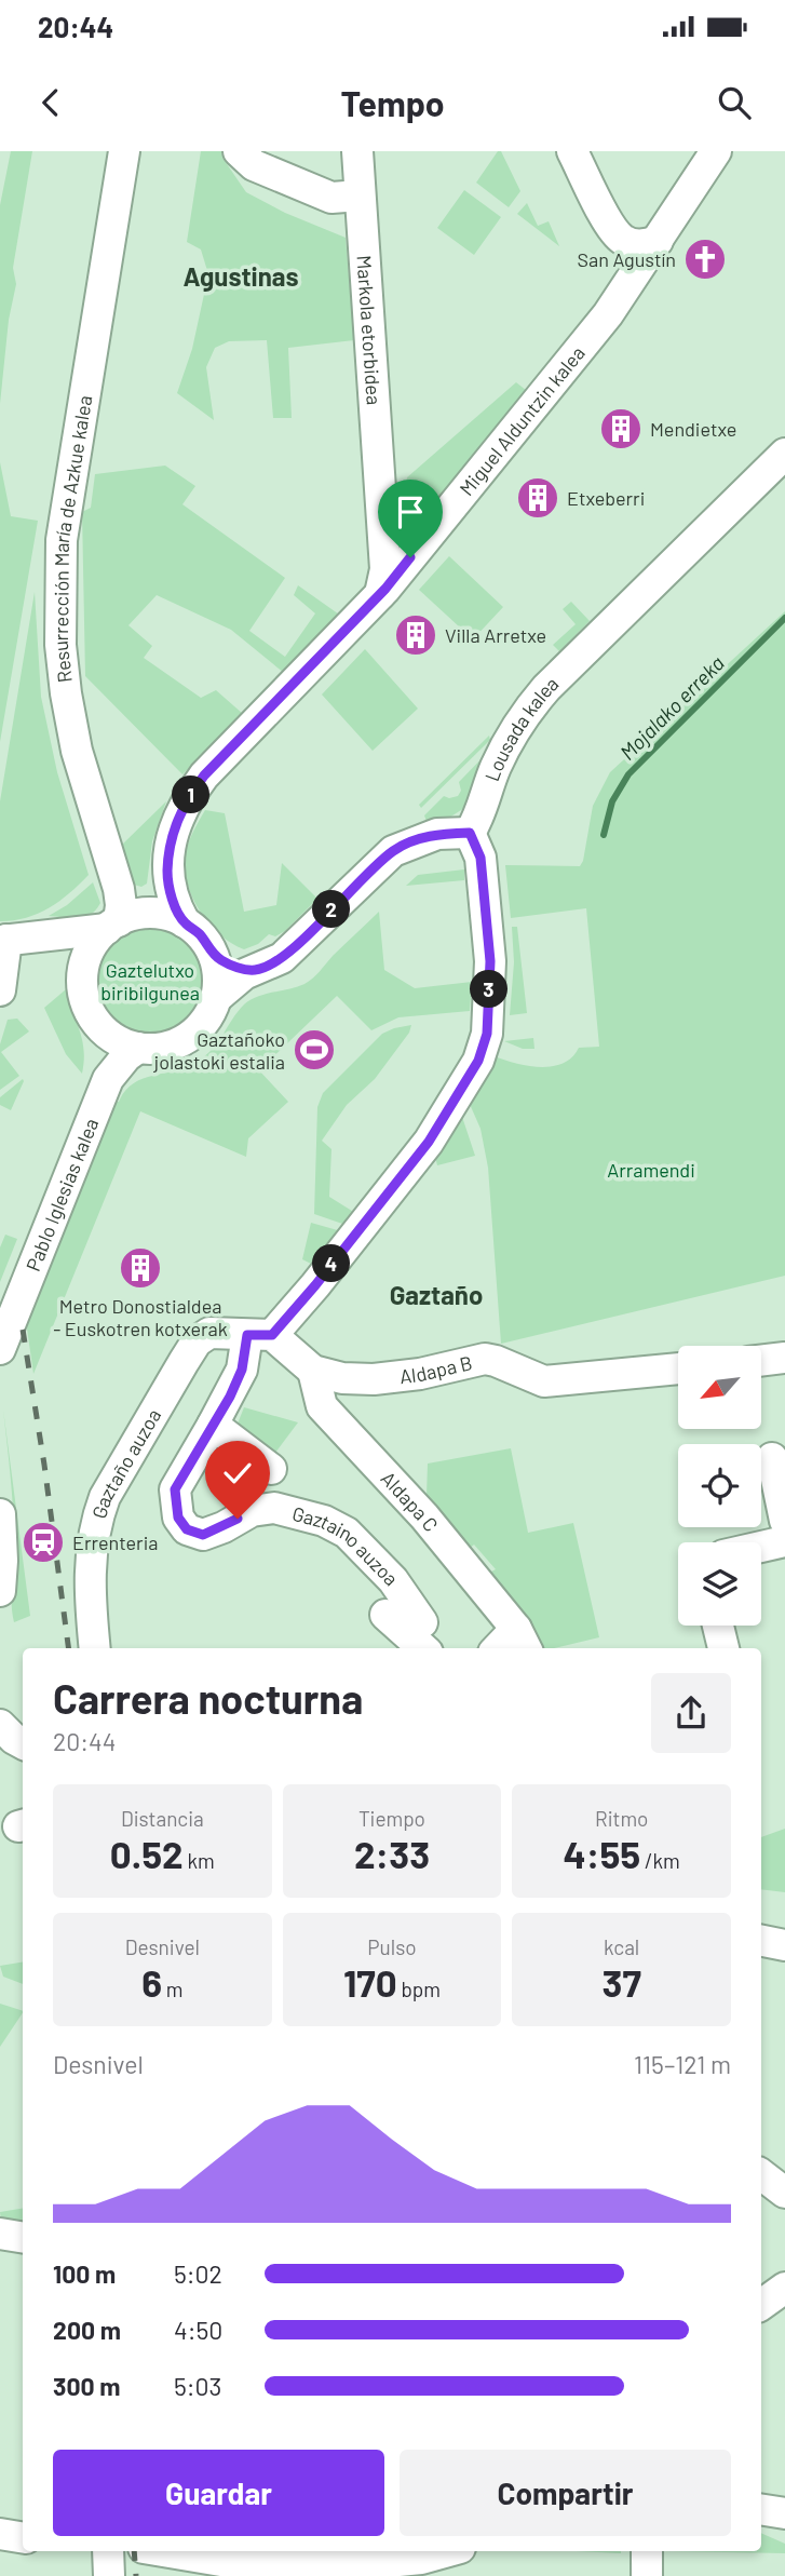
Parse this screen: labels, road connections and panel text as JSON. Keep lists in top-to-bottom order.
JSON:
{
  "streets": {
    "street": [
      "Markola etorbidea",
      "Miguel Alduntzin kalea",
      "Resurrección María de Azkue kalea",
      "Lousada kalea",
      "Pablo Iglesias kalea",
      "Aldapa B",
      "Gaztaño auzoa",
      "Aldapa C",
      "Gaztaino auzoa"
    ]
  },
  "crossings": [
    ["Markola etorbidea", "Miguel Alduntzin kalea"],
    ["Miguel Alduntzin kalea", "Resurrección María de Azkue kalea"],
    ["Miguel Alduntzin kalea", "Pablo Iglesias kalea"],
    ["Resurrección María de Azkue kalea", "Pablo Iglesias kalea"],
    ["Aldapa B", "Aldapa C"]
  ],
  "districts": ["Agustinas", "Gaztaño"],
  "water": ["Mojalako erreka"],
  "parks": ["Gaztelutxo biribilgunea", "Arramendi"],
  "places": {
    "church": ["San Agustín"],
    "building": [
      "Mendietxe",
      "Etxeberri",
      "Villa Arretxe",
      "Metro Donostialdea - Euskotren kotxerak"
    ],
    "sports": ["Gaztañoko jolastoki estalia"],
    "station": ["Errenteria"]
  },
  "north": "bottom left",
  "page": {
    "status": "20:44",
    "header": "Tempo",
    "pins": [
      "1",
      "2",
      "3",
      "4"
    ],
    "heading": ["Carrera nocturna", "20:44"],
    "stats": [
      ["Distancia", "0.52 km"],
      ["Tiempo", "2:33"],
      ["Ritmo", "4:55 /km"],
      ["Desnivel", "6 m"],
      ["Pulso", "170 bpm"],
      ["kcal", "37"]
    ],
    "chart": ["Desnivel", "115–121 m"],
    "list": [
      {
        "name": "100 m",
        "note": "5:02"
      },
      {
        "name": "200 m",
        "note": "4:50"
      },
      {
        "name": "300 m",
        "note": "5:03"
      }
    ],
    "buttons": ["Guardar", "Compartir"]
  }
}
